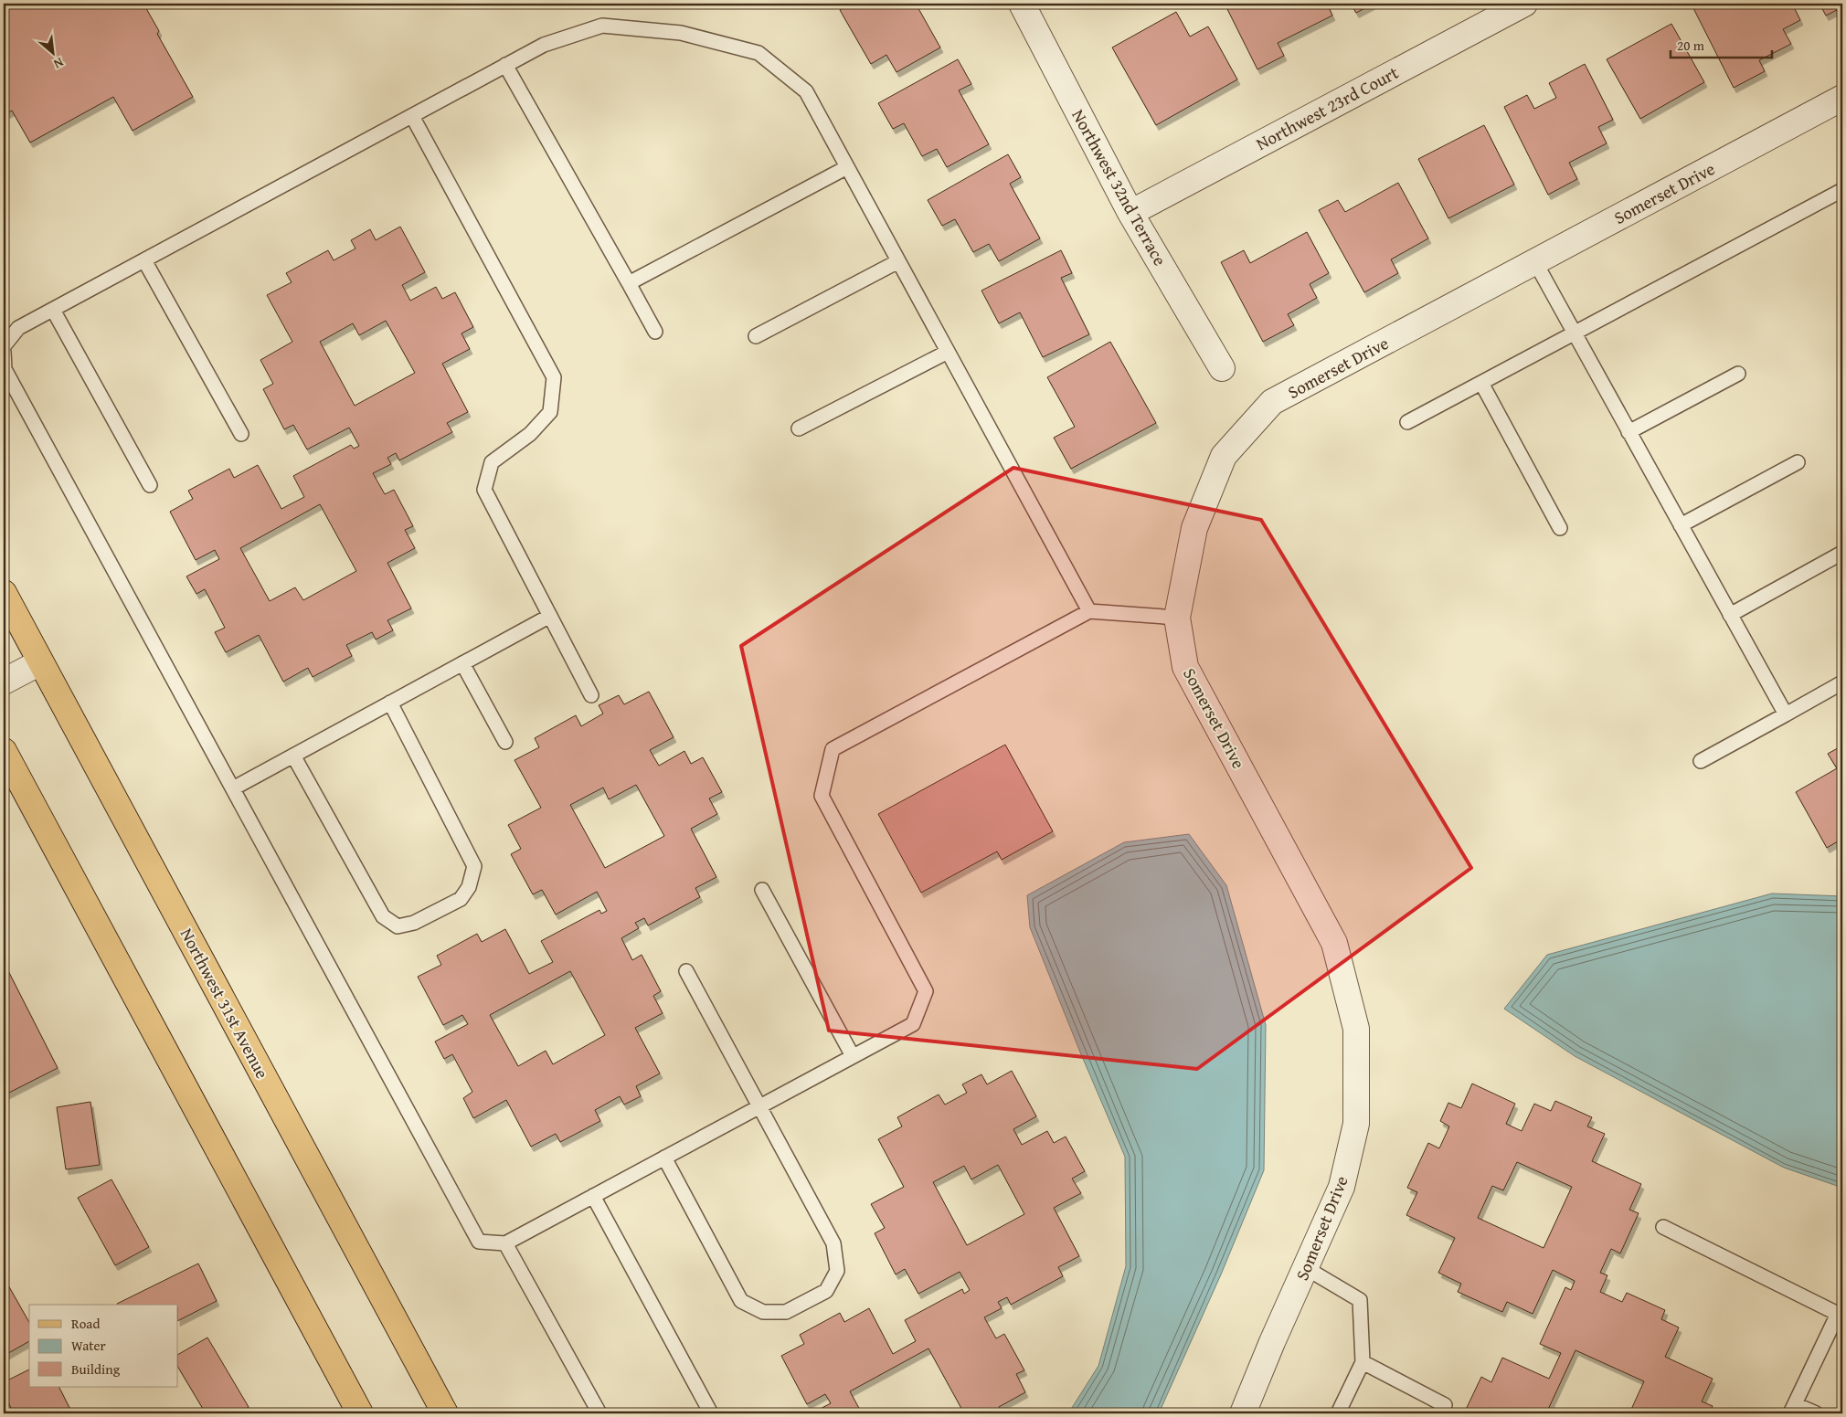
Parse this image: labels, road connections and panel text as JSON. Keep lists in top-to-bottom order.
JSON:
{
  "streets": {
    "main road": ["Northwest 31st Avenue"],
    "street": ["Northwest 23rd Court", "Northwest 32nd Terrace", "Somerset Drive"]
  },
  "crossings": [
    ["Northwest 23rd Court", "Northwest 32nd Terrace"]
  ],
  "legend": ["Road", "Water", "Building"],
  "scale_bar": "20 m",
  "north": "bottom right"
}
